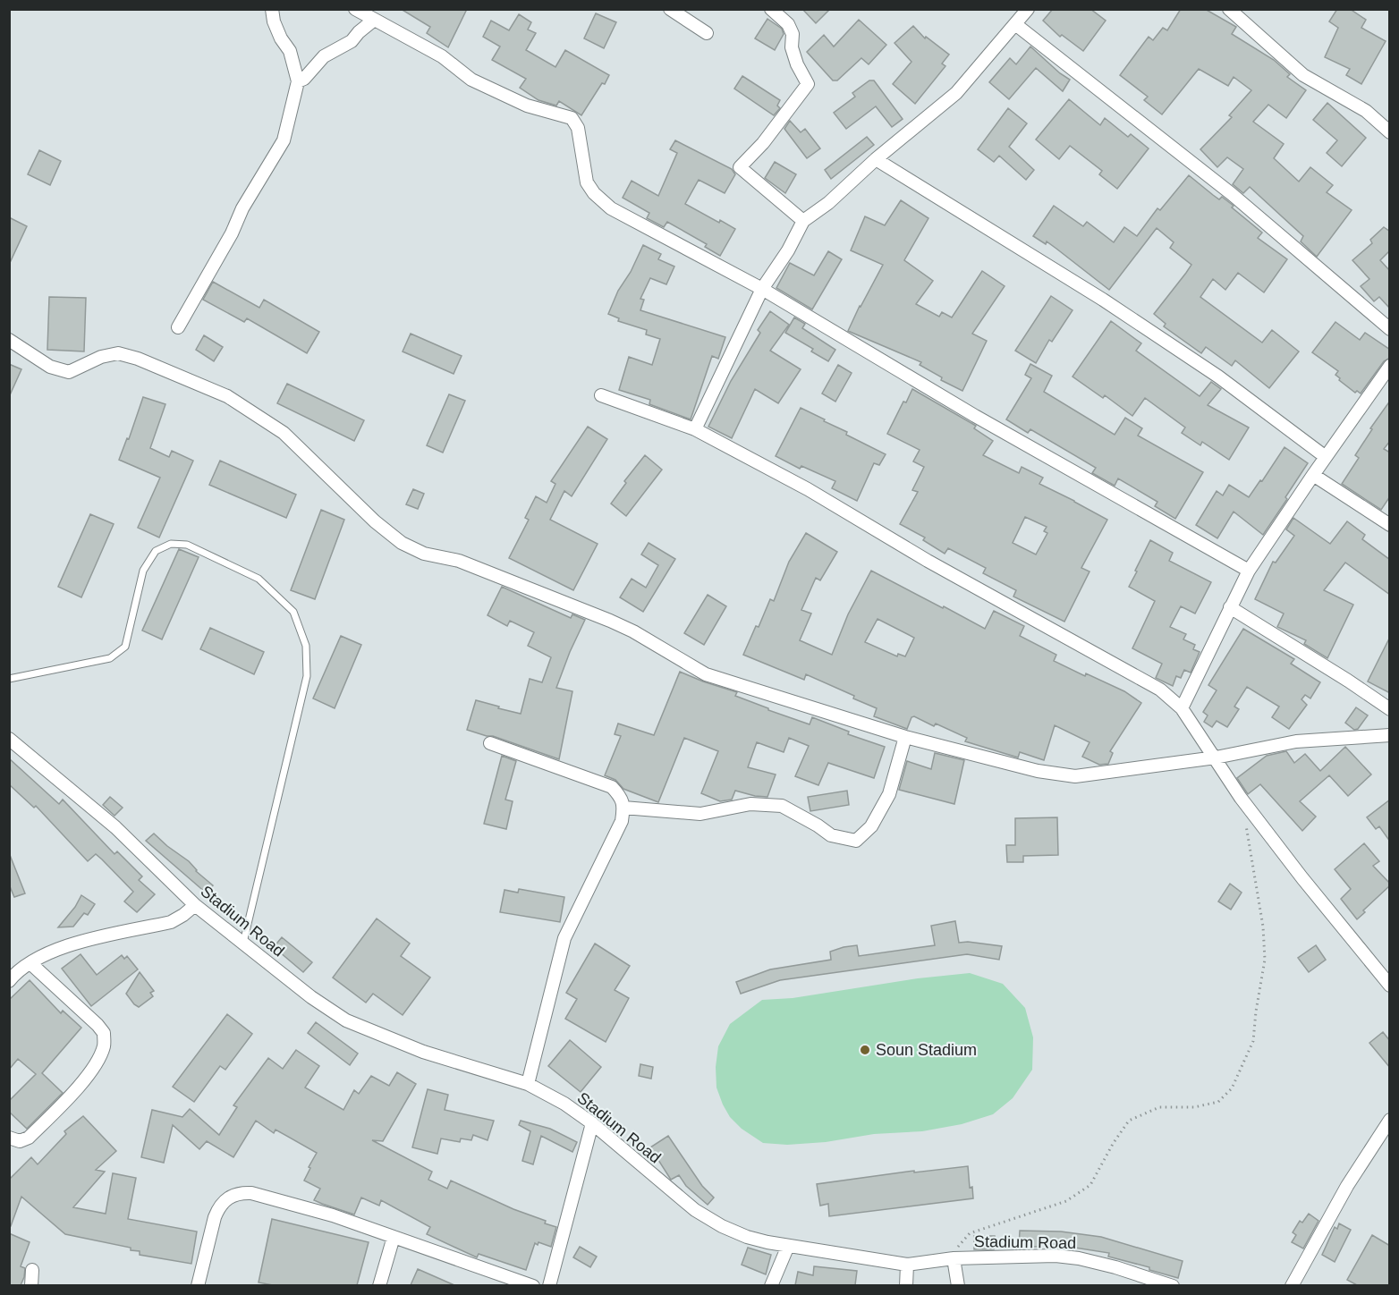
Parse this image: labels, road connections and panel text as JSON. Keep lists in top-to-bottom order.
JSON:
{
  "streets": {
    "street": ["Stadium Road"]
  },
  "places": ["Soun Stadium"]
}
